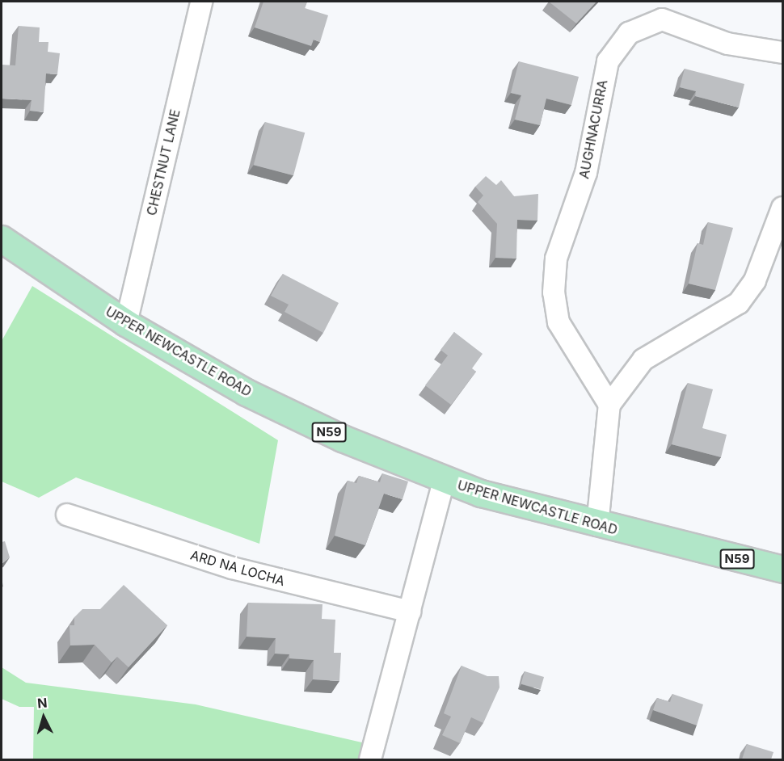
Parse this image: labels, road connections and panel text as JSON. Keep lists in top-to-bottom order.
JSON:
{
  "streets": {
    "main road": ["UPPER NEWCASTLE ROAD", "N59"],
    "street": ["AUGHNACURRA", "CHESTNUT LANE", "ARD NA LOCHA"]
  },
  "crossings": [
    ["CHESTNUT LANE", "UPPER NEWCASTLE ROAD"]
  ],
  "north": "top"
}
